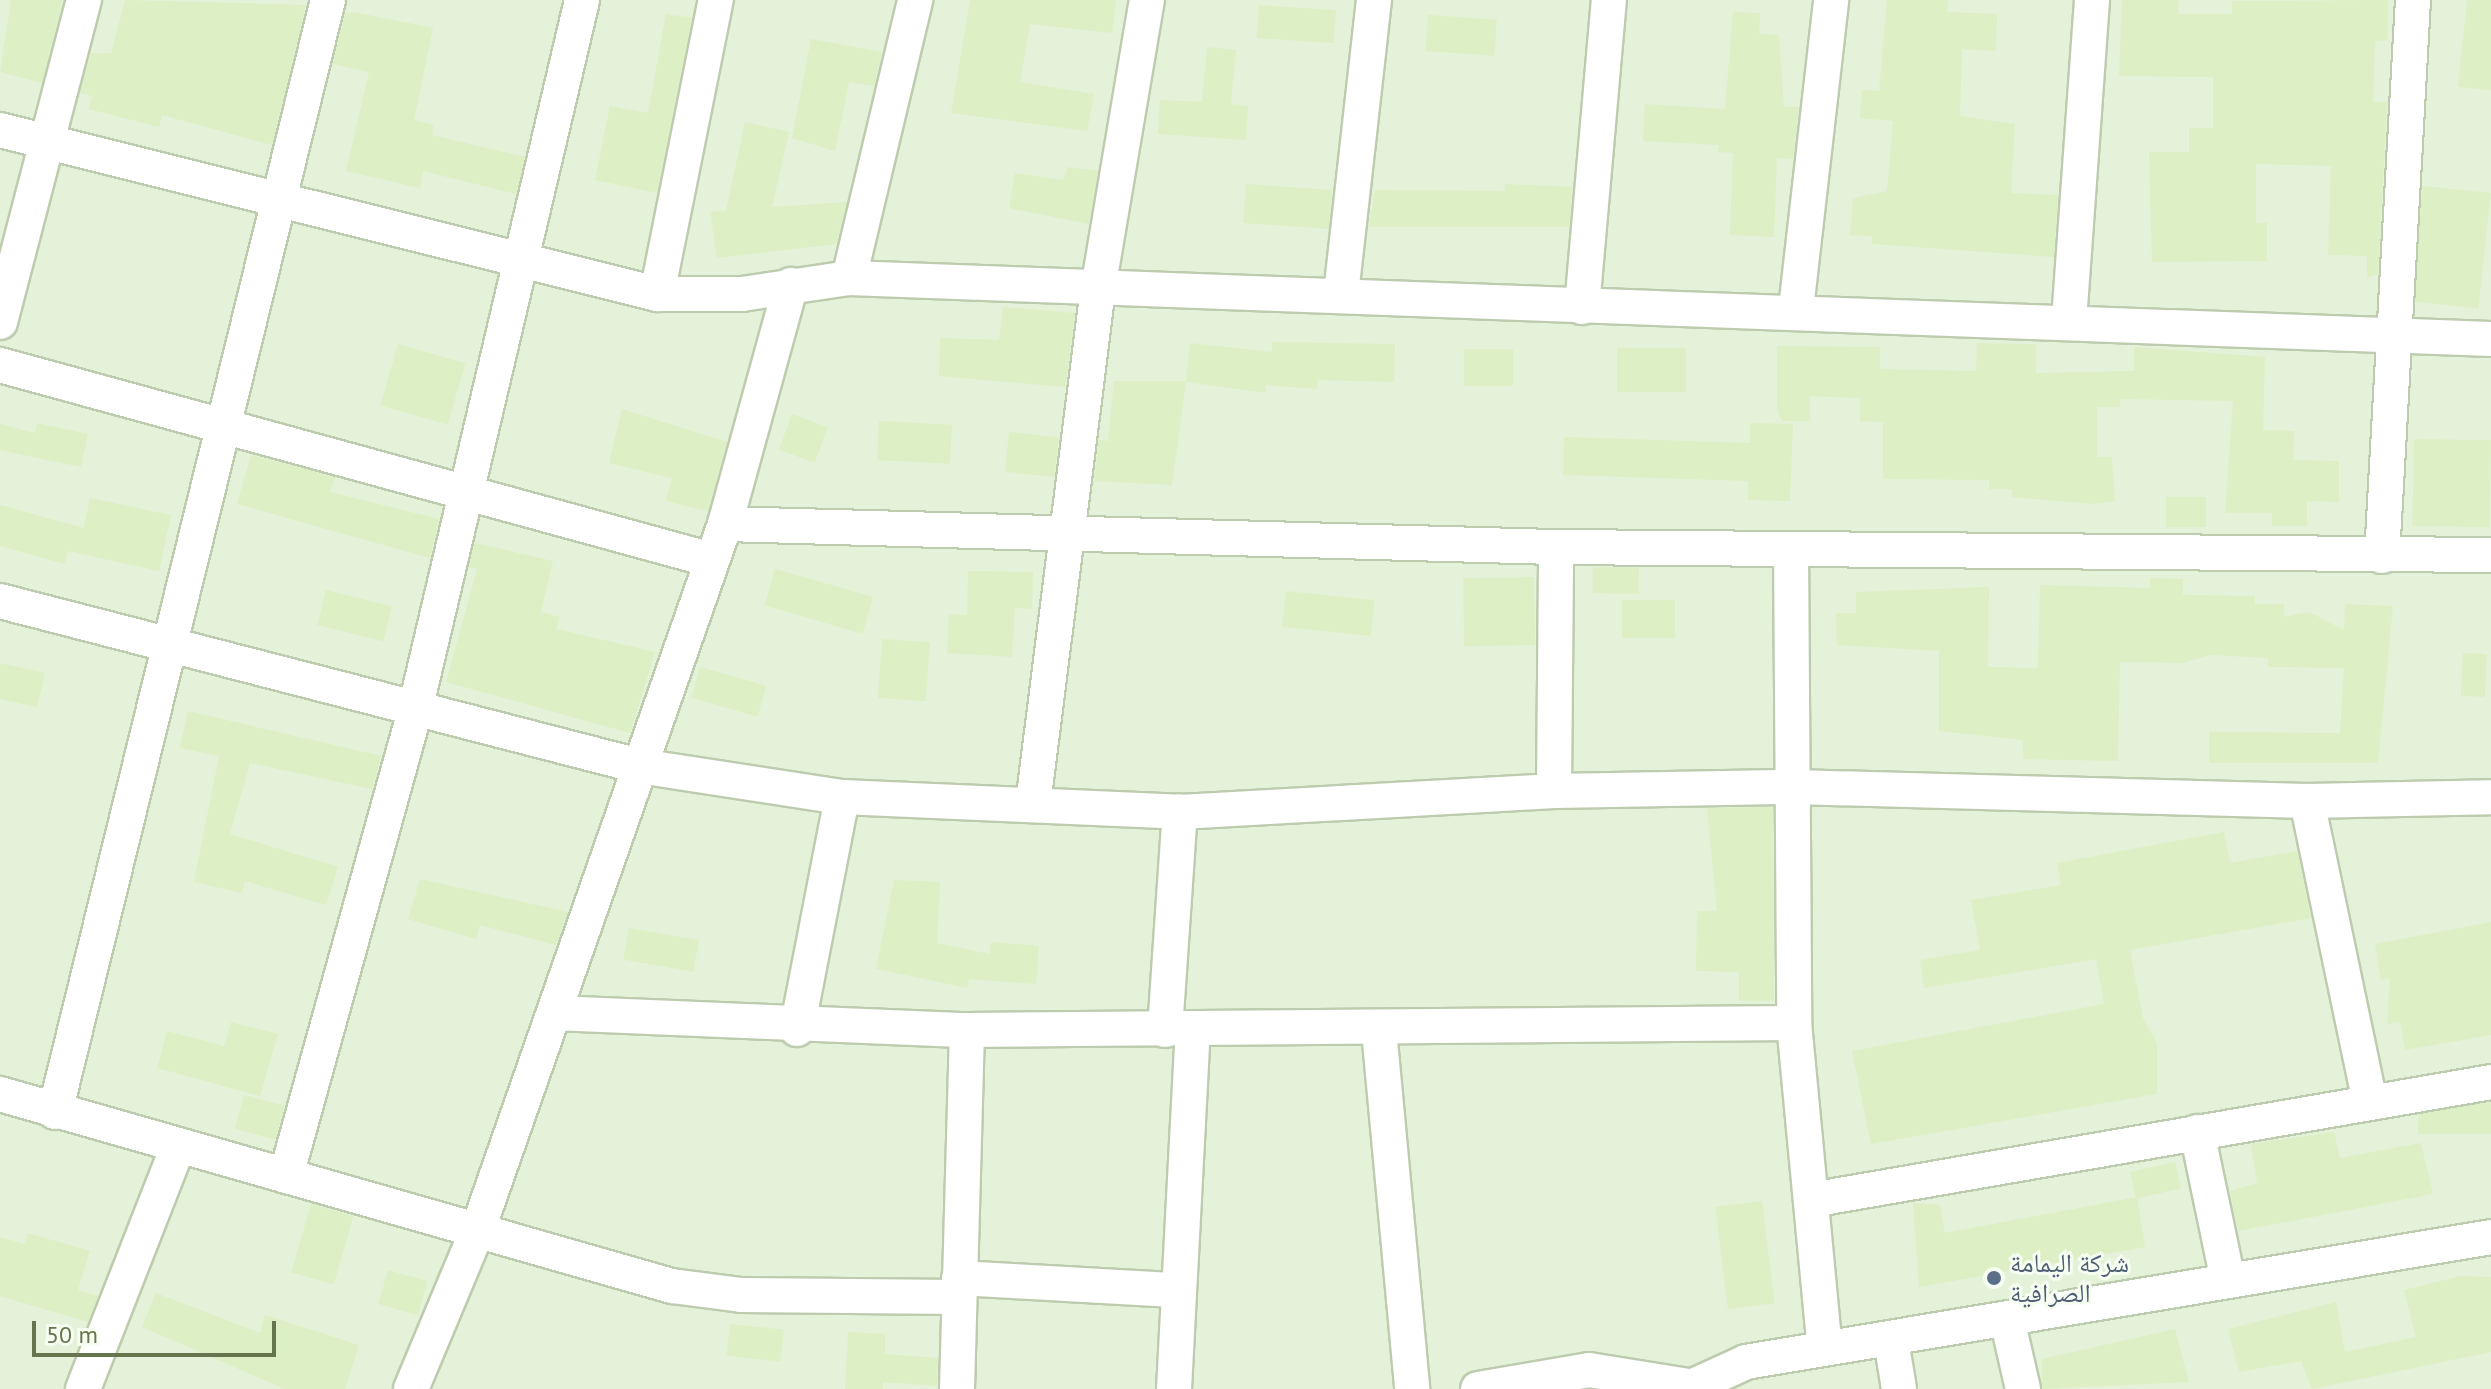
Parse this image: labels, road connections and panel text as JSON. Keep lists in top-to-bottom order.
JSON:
{
  "places": ["شركة اليمامة الصرافية"],
  "scale_bar": "50 m"
}
